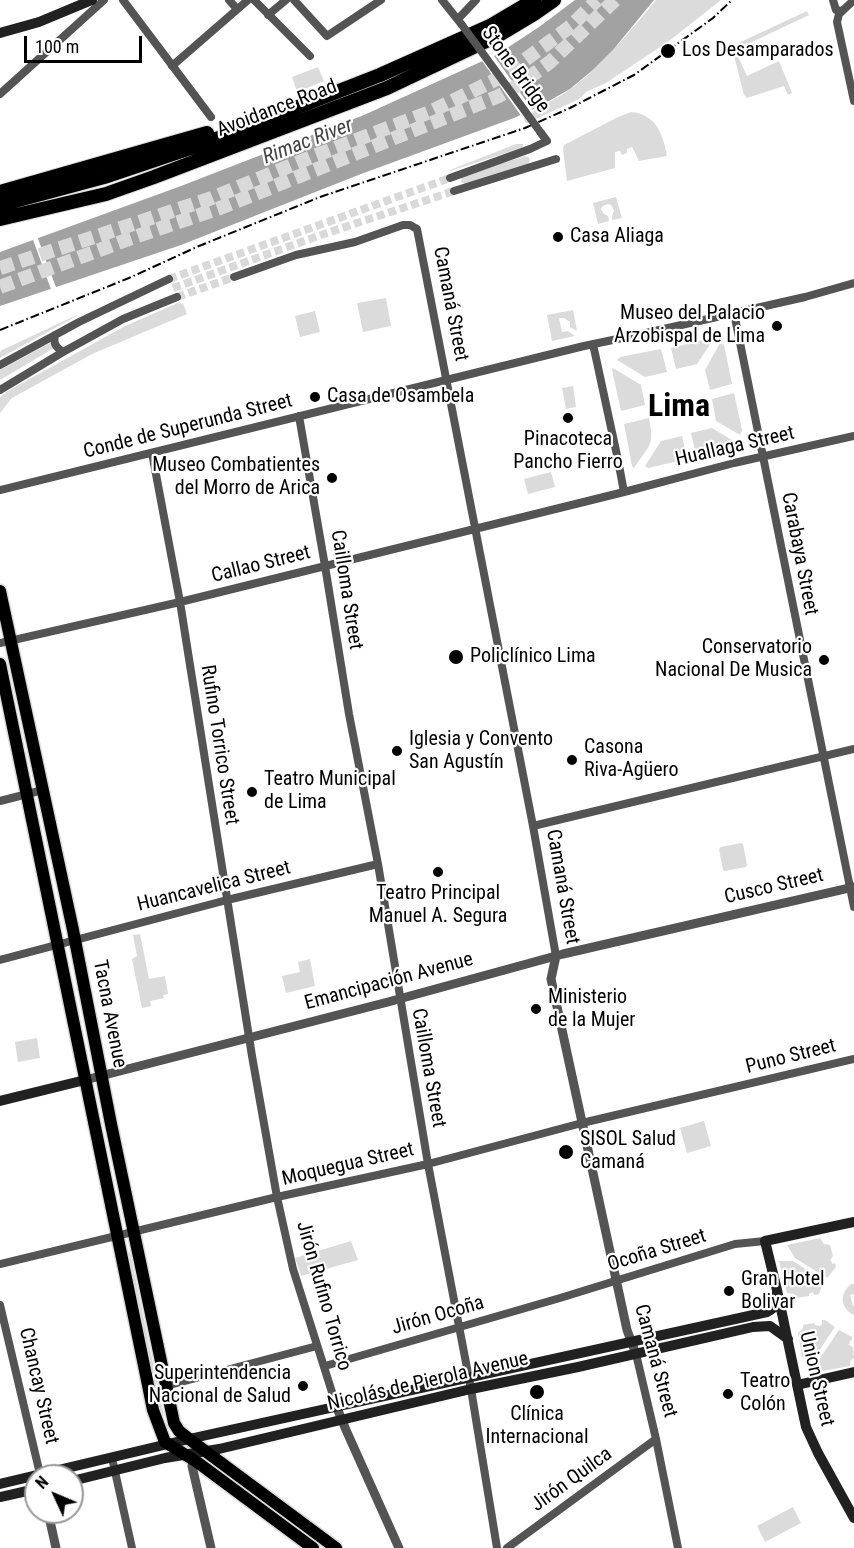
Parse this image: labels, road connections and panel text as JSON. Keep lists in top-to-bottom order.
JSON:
{
  "streets": {
    "highway": ["Avoidance Road"],
    "main road": ["Tacna Avenue", "Union Street", "Nicolás de Pierola Avenue"],
    "street": [
      "Stone Bridge",
      "Camaná Street",
      "Conde de Superunda Street",
      "Huallaga Street",
      "Carabaya Street",
      "Callao Street",
      "Cailloma Street",
      "Rufino Torrico Street",
      "Huancavelica Street",
      "Cusco Street",
      "Emancipación Avenue",
      "Puno Street",
      "Moquegua Street",
      "Ocoña Street",
      "Jirón Rufino Torrico",
      "Jirón Ocoña",
      "Chancay Street",
      "Jirón Quilca"
    ]
  },
  "crossings": [
    ["Camaná Street", "Conde de Superunda Street"],
    ["Camaná Street", "Callao Street"],
    ["Camaná Street", "Emancipación Avenue"],
    ["Camaná Street", "Moquegua Street"],
    ["Camaná Street", "Ocoña Street"],
    ["Camaná Street", "Nicolás de Pierola Avenue"],
    ["Camaná Street", "Jirón Quilca"],
    ["Conde de Superunda Street", "Carabaya Street"],
    ["Conde de Superunda Street", "Cailloma Street"],
    ["Conde de Superunda Street", "Rufino Torrico Street"],
    ["Huallaga Street", "Carabaya Street"],
    ["Huallaga Street", "Callao Street"],
    ["Carabaya Street", "Cusco Street"],
    ["Callao Street", "Cailloma Street"],
    ["Callao Street", "Rufino Torrico Street"],
    ["Callao Street", "Tacna Avenue"],
    ["Cailloma Street", "Huancavelica Street"],
    ["Cailloma Street", "Emancipación Avenue"],
    ["Cailloma Street", "Moquegua Street"],
    ["Cailloma Street", "Ocoña Street"],
    ["Cailloma Street", "Jirón Ocoña"],
    ["Cailloma Street", "Nicolás de Pierola Avenue"],
    ["Rufino Torrico Street", "Huancavelica Street"],
    ["Rufino Torrico Street", "Emancipación Avenue"],
    ["Rufino Torrico Street", "Moquegua Street"],
    ["Rufino Torrico Street", "Jirón Rufino Torrico"],
    ["Huancavelica Street", "Tacna Avenue"],
    ["Cusco Street", "Emancipación Avenue"],
    ["Emancipación Avenue", "Tacna Avenue"],
    ["Tacna Avenue", "Moquegua Street"],
    ["Tacna Avenue", "Nicolás de Pierola Avenue"],
    ["Puno Street", "Moquegua Street"],
    ["Moquegua Street", "Jirón Rufino Torrico"],
    ["Ocoña Street", "Jirón Ocoña"],
    ["Ocoña Street", "Union Street"],
    ["Jirón Rufino Torrico", "Jirón Ocoña"],
    ["Jirón Rufino Torrico", "Nicolás de Pierola Avenue"],
    ["Union Street", "Nicolás de Pierola Avenue"]
  ],
  "districts": ["Lima"],
  "water": ["Rimac River"],
  "places": [
    "Los Desamparados",
    "Casa Aliaga",
    "Museo del Palacio Arzobispal de Lima",
    "Casa de Osambela",
    "Pinacoteca Pancho Fierro",
    "Museo Combatientes del Morro de Arica",
    "Policlínico Lima",
    "Conservatorio Nacional De Musica",
    "Iglesia y Convento San Agustín",
    "Casona Riva-Agüero",
    "Teatro Municipal de Lima",
    "Teatro Principal Manuel A. Segura",
    "Ministerio de la Mujer",
    "SISOL Salud Camaná",
    "Gran Hotel Bolivar",
    "Superintendencia Nacional de Salud",
    "Clínica Internacional",
    "Teatro Colón"
  ],
  "scale_bar": "100 m",
  "north": "top left"
}
